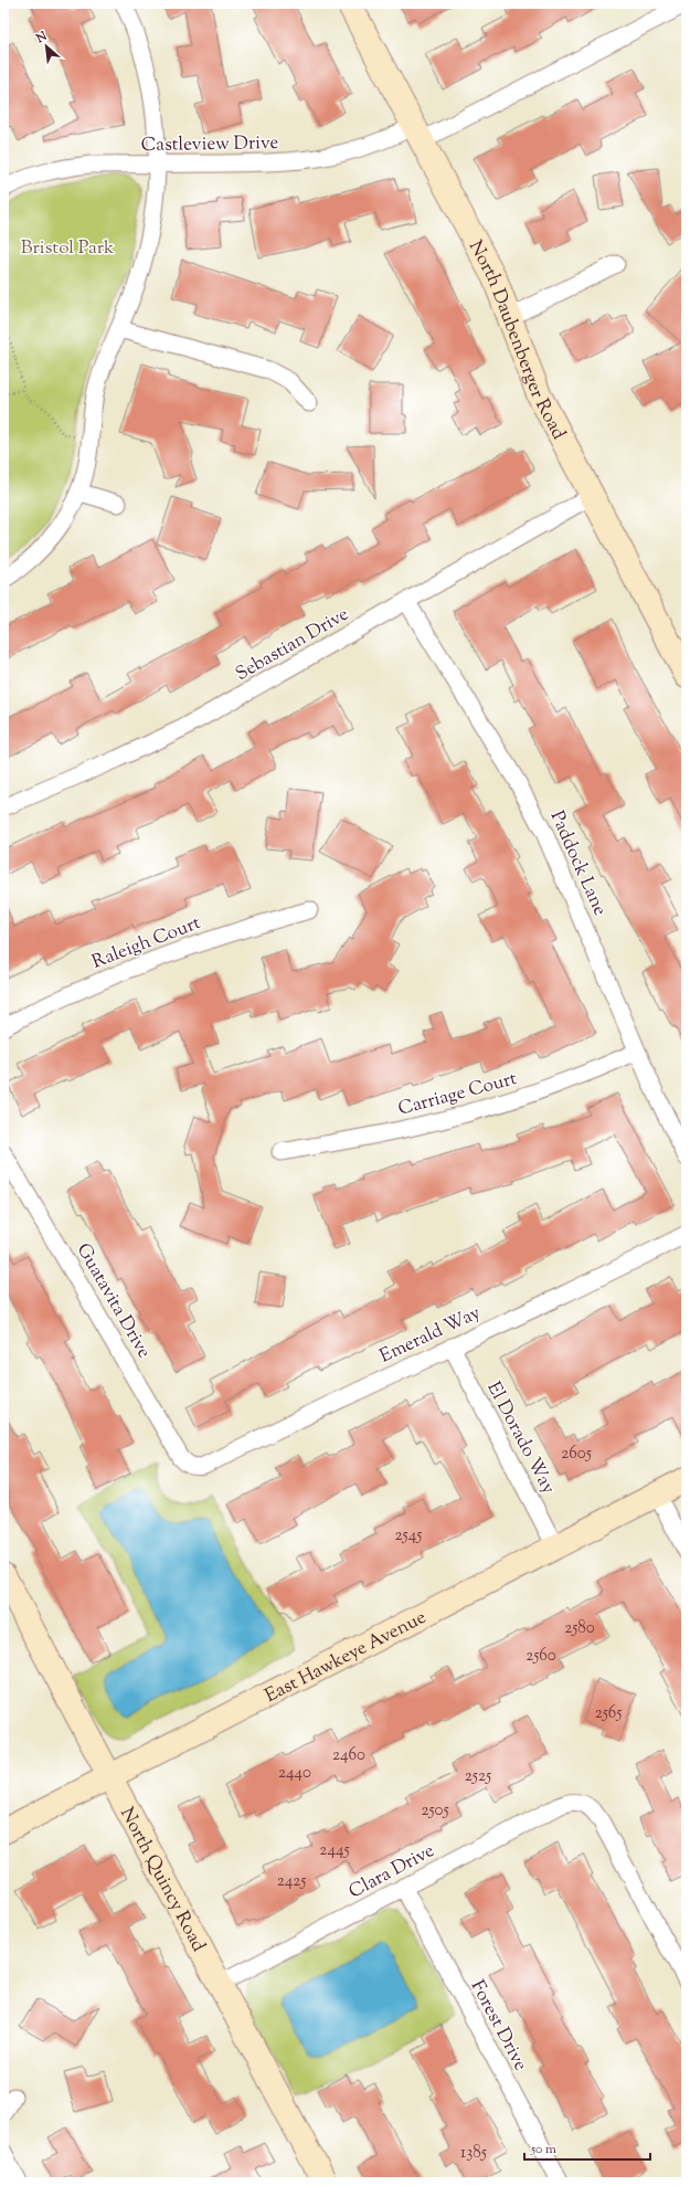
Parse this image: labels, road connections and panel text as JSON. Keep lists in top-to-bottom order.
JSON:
{
  "streets": {
    "street": [
      "Castleview Drive",
      "North Daubenberger Road",
      "Sebastian Drive",
      "Paddock Lane",
      "Raleigh Court",
      "Carriage Court",
      "Guatavita Drive",
      "Emerald Way",
      "El Dorado Way",
      "East Hawkeye Avenue",
      "Clara Drive",
      "North Quincy Road",
      "Forest Drive"
    ]
  },
  "crossings": [
    ["Castleview Drive", "North Daubenberger Road"],
    ["North Daubenberger Road", "Sebastian Drive"],
    ["Sebastian Drive", "Paddock Lane"],
    ["Paddock Lane", "Carriage Court"],
    ["Guatavita Drive", "Emerald Way"],
    ["Emerald Way", "El Dorado Way"],
    ["El Dorado Way", "East Hawkeye Avenue"],
    ["East Hawkeye Avenue", "North Quincy Road"],
    ["Clara Drive", "North Quincy Road"],
    ["Clara Drive", "Forest Drive"]
  ],
  "parks": ["Bristol Park"],
  "house_numbers": [
    "2605",
    "2545",
    "2580",
    "2560",
    "2565",
    "2460",
    "2440",
    "2525",
    "2505",
    "2445",
    "2425",
    "1385"
  ],
  "scale_bar": "50 m",
  "north": "top left"
}
